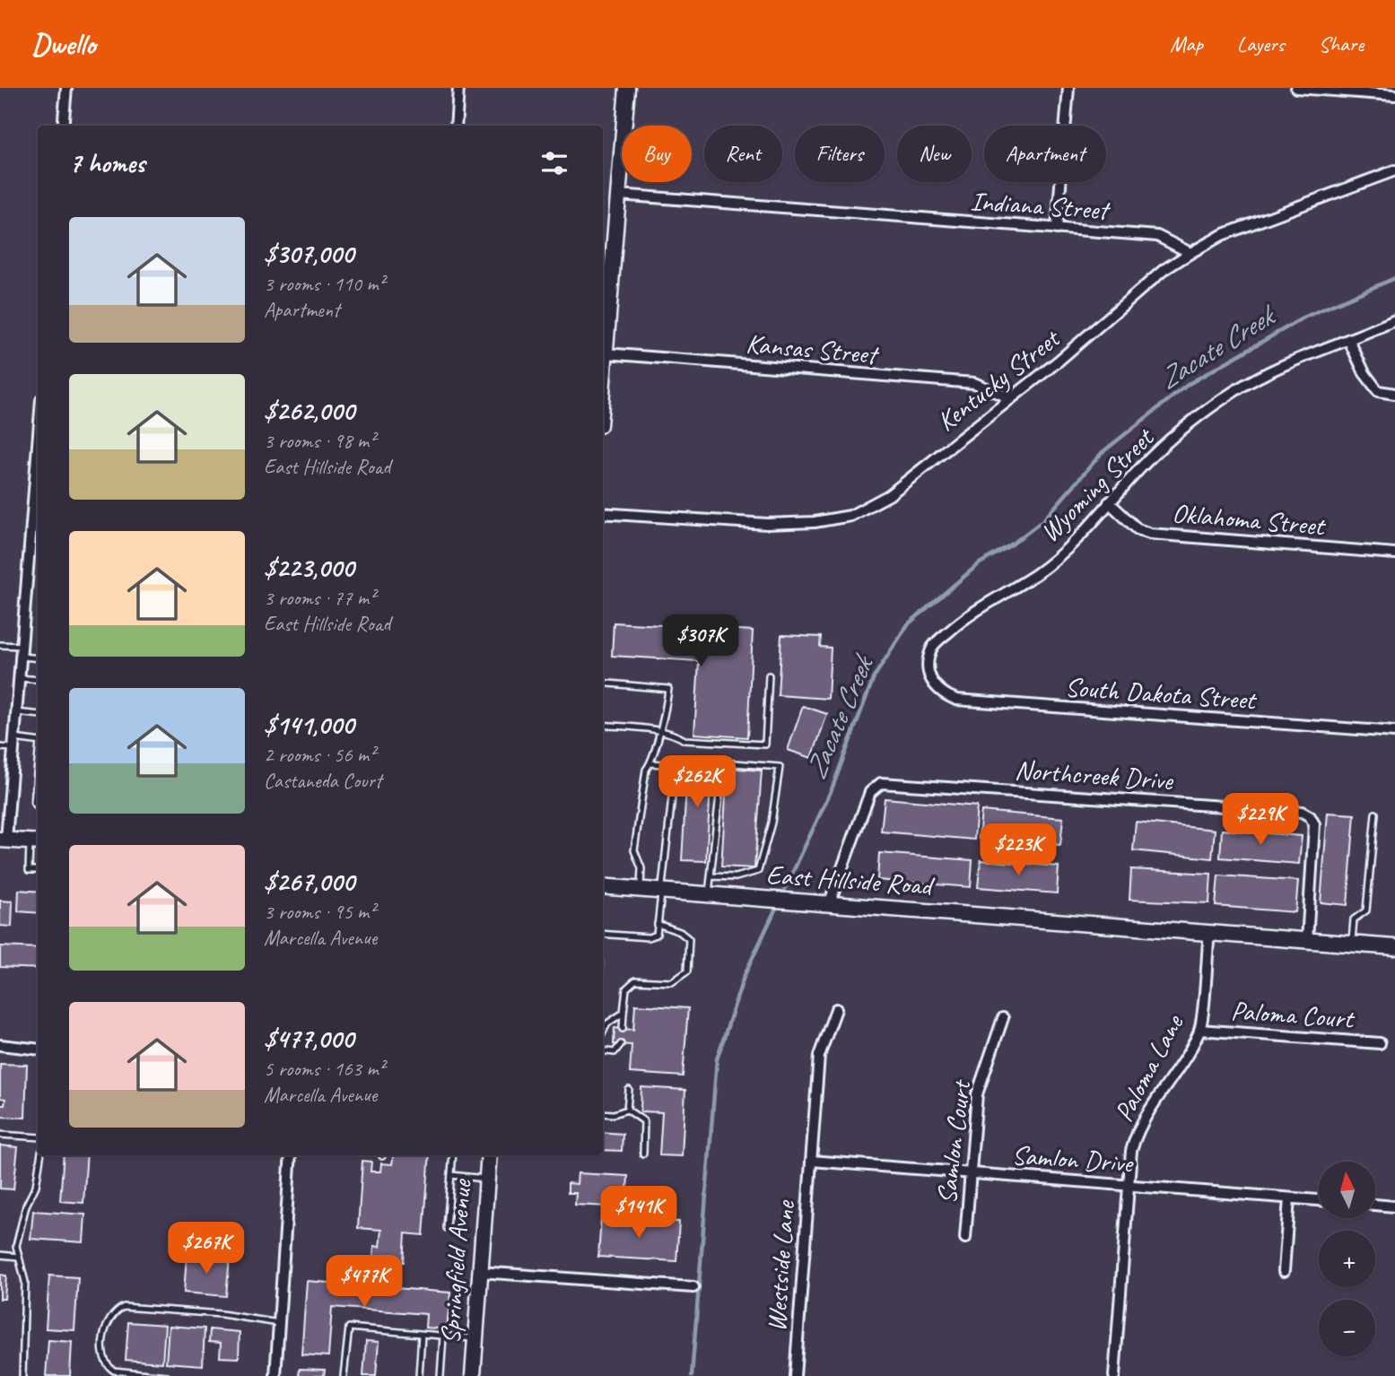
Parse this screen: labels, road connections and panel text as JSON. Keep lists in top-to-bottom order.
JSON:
{
  "streets": {
    "street": [
      "Indiana Street",
      "Kansas Street",
      "Kentucky Street",
      "Wyoming Street",
      "Oklahoma Street",
      "South Dakota Street",
      "Northcreek Drive",
      "East Hillside Road",
      "Paloma Court",
      "Paloma Lane",
      "Samlon Court",
      "Samlon Drive",
      "Springfield Avenue",
      "Westside Lane"
    ]
  },
  "crossings": [
    ["Indiana Street", "Kentucky Street"],
    ["Kansas Street", "Kentucky Street"],
    ["Wyoming Street", "Oklahoma Street"],
    ["Wyoming Street", "South Dakota Street"],
    ["Northcreek Drive", "East Hillside Road"],
    ["East Hillside Road", "Paloma Lane"],
    ["Paloma Court", "Paloma Lane"],
    ["Paloma Lane", "Samlon Drive"],
    ["Samlon Court", "Samlon Drive"],
    ["Samlon Drive", "Westside Lane"]
  ],
  "water": ["Zacate Creek"],
  "north": "top",
  "page": {
    "header": "Dwello",
    "nav": ["Map", "Layers", "Share"],
    "chip": [
      "Buy",
      "Rent",
      "Filters",
      "New",
      "Apartment"
    ],
    "heading": "7 homes",
    "list": [
      {
        "name": "$307,000",
        "note": "3 rooms · 110 m² · Apartment"
      },
      {
        "name": "$262,000",
        "note": "3 rooms · 98 m² · East Hillside Road"
      },
      {
        "name": "$223,000",
        "note": "3 rooms · 77 m² · East Hillside Road"
      },
      {
        "name": "$141,000",
        "note": "2 rooms · 56 m² · Castaneda Court"
      },
      {
        "name": "$267,000",
        "note": "3 rooms · 95 m² · Marcella Avenue"
      },
      {
        "name": "$477,000",
        "note": "5 rooms · 163 m² · Marcella Avenue"
      }
    ],
    "price": [
      "$307K",
      "$262K",
      "$229K",
      "$223K",
      "$141K",
      "$267K",
      "$477K"
    ],
    "map_buttons": ["+", "−"]
  }
}
